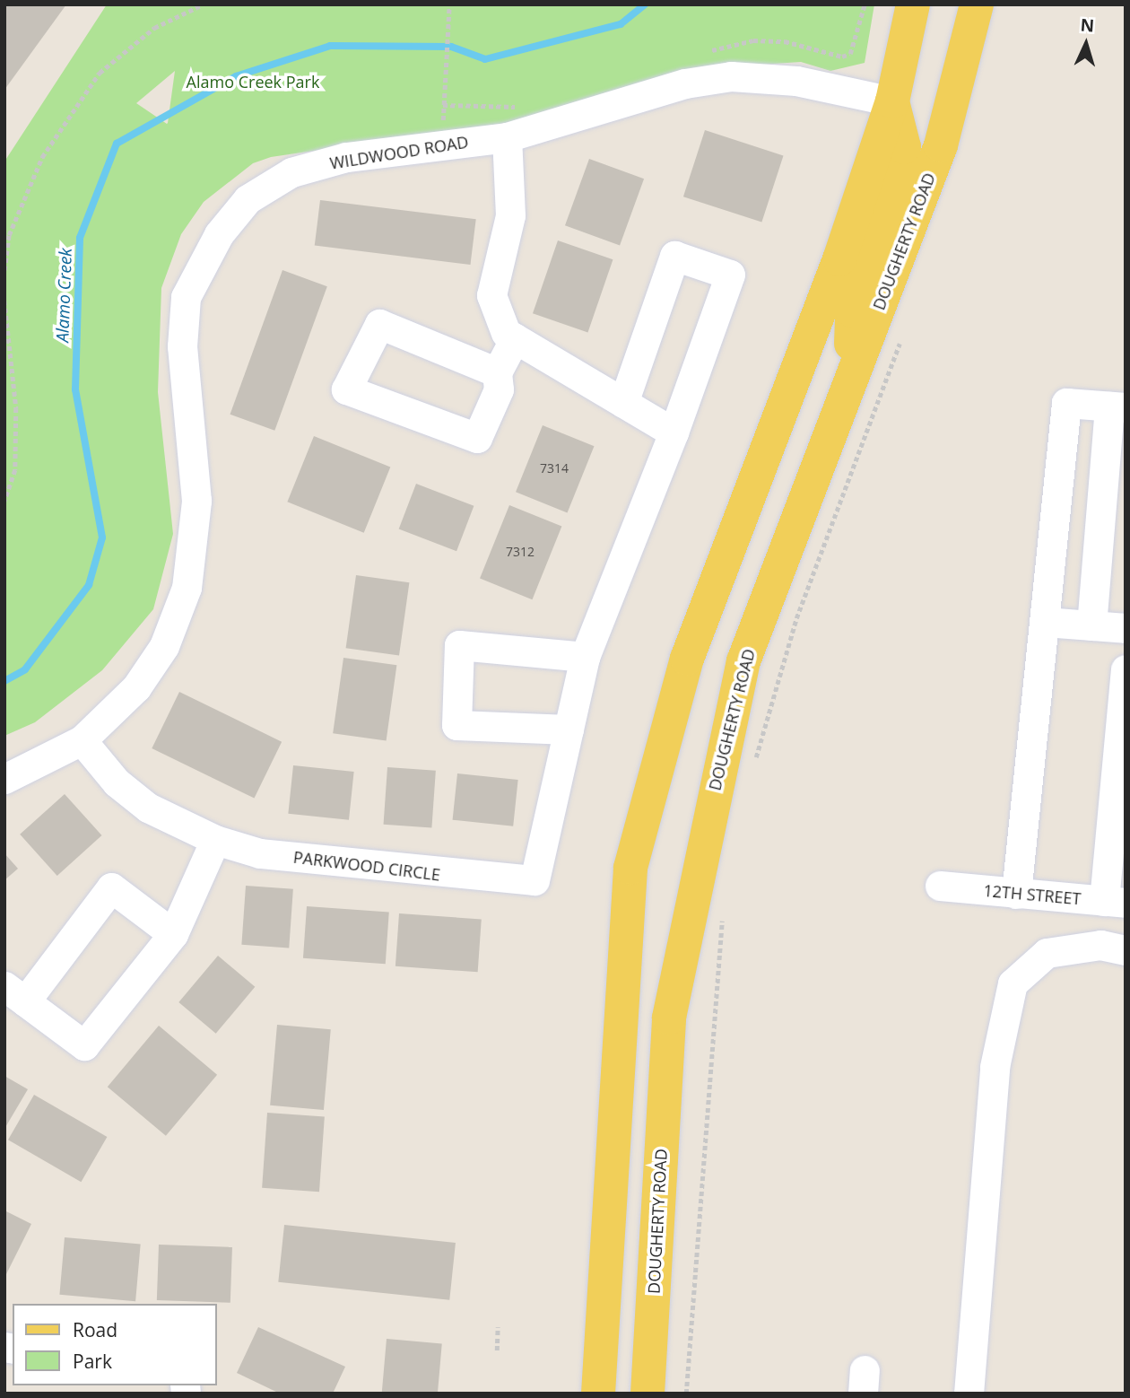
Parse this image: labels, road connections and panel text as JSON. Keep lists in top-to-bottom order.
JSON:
{
  "streets": {
    "main road": ["DOUGHERTY ROAD"],
    "street": ["WILDWOOD ROAD", "PARKWOOD CIRCLE", "12TH STREET"]
  },
  "crossings": [
    ["WILDWOOD ROAD", "PARKWOOD CIRCLE"]
  ],
  "water": ["Alamo Creek"],
  "parks": ["Alamo Creek Park"],
  "house_numbers": ["7314", "7312"],
  "legend": ["Road", "Park"],
  "north": "top"
}
